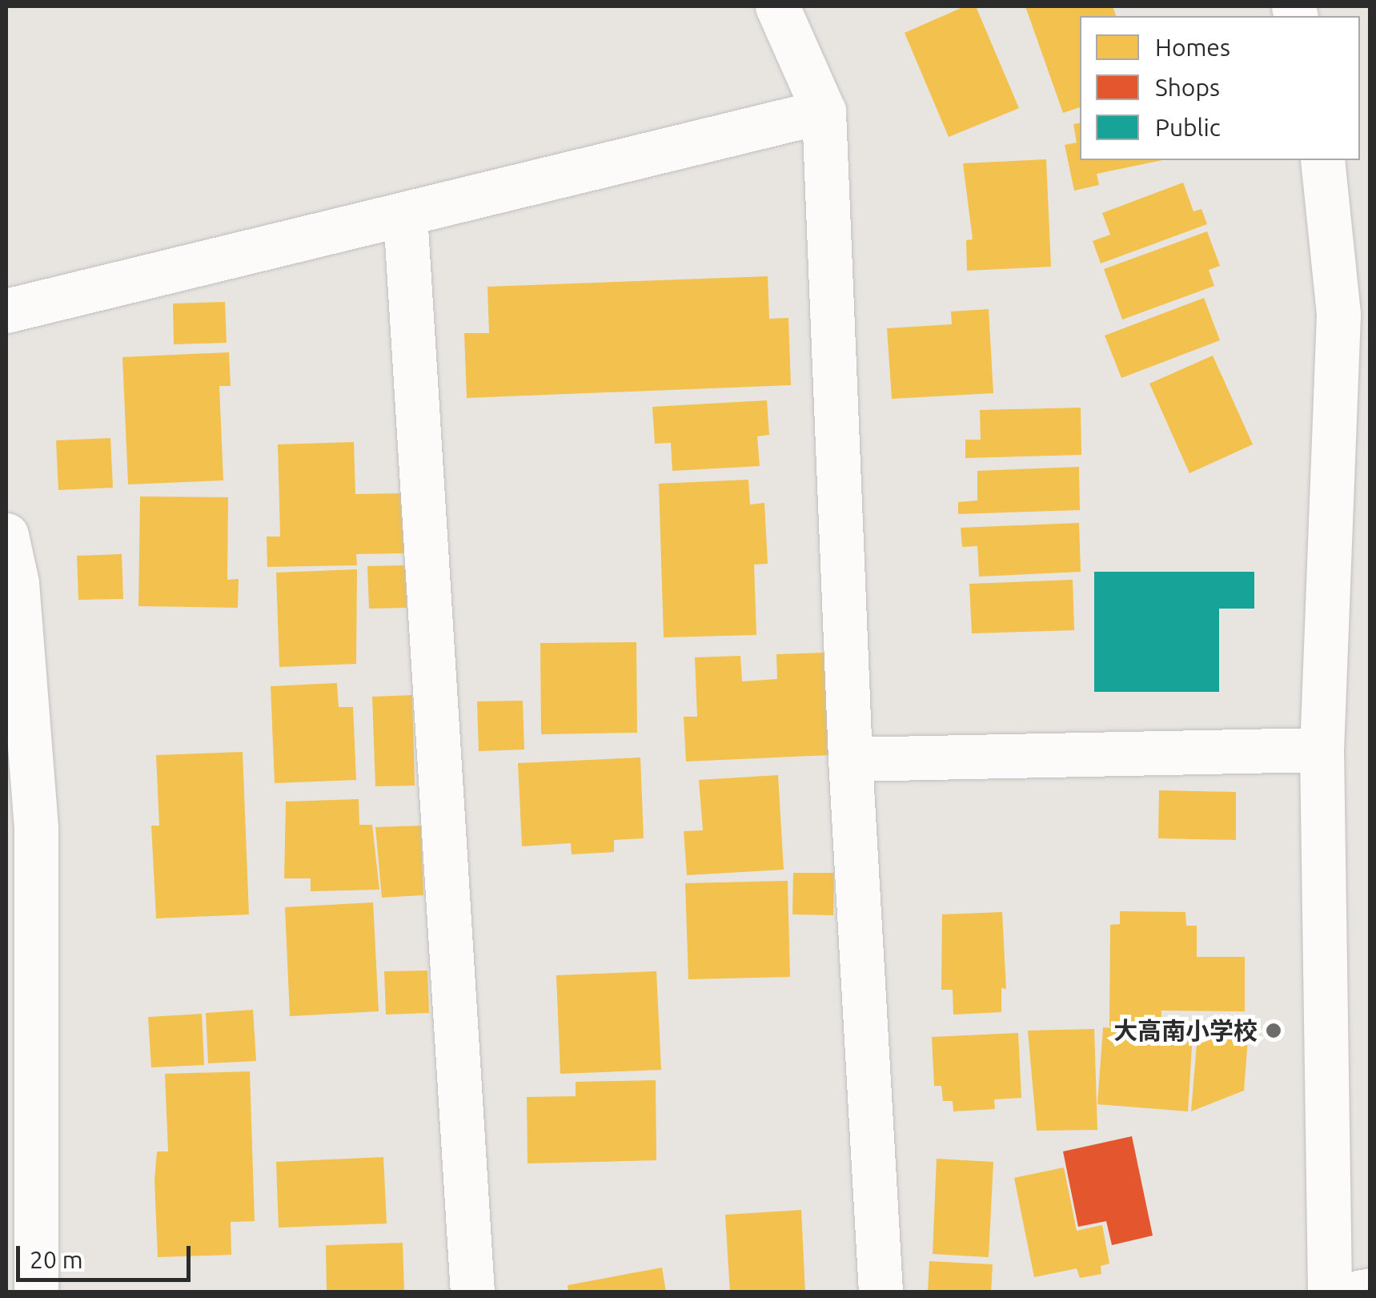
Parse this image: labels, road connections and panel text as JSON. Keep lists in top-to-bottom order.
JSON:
{
  "places": ["大高南小学校"],
  "legend": ["Homes", "Shops", "Public"],
  "scale_bar": "20 m"
}
